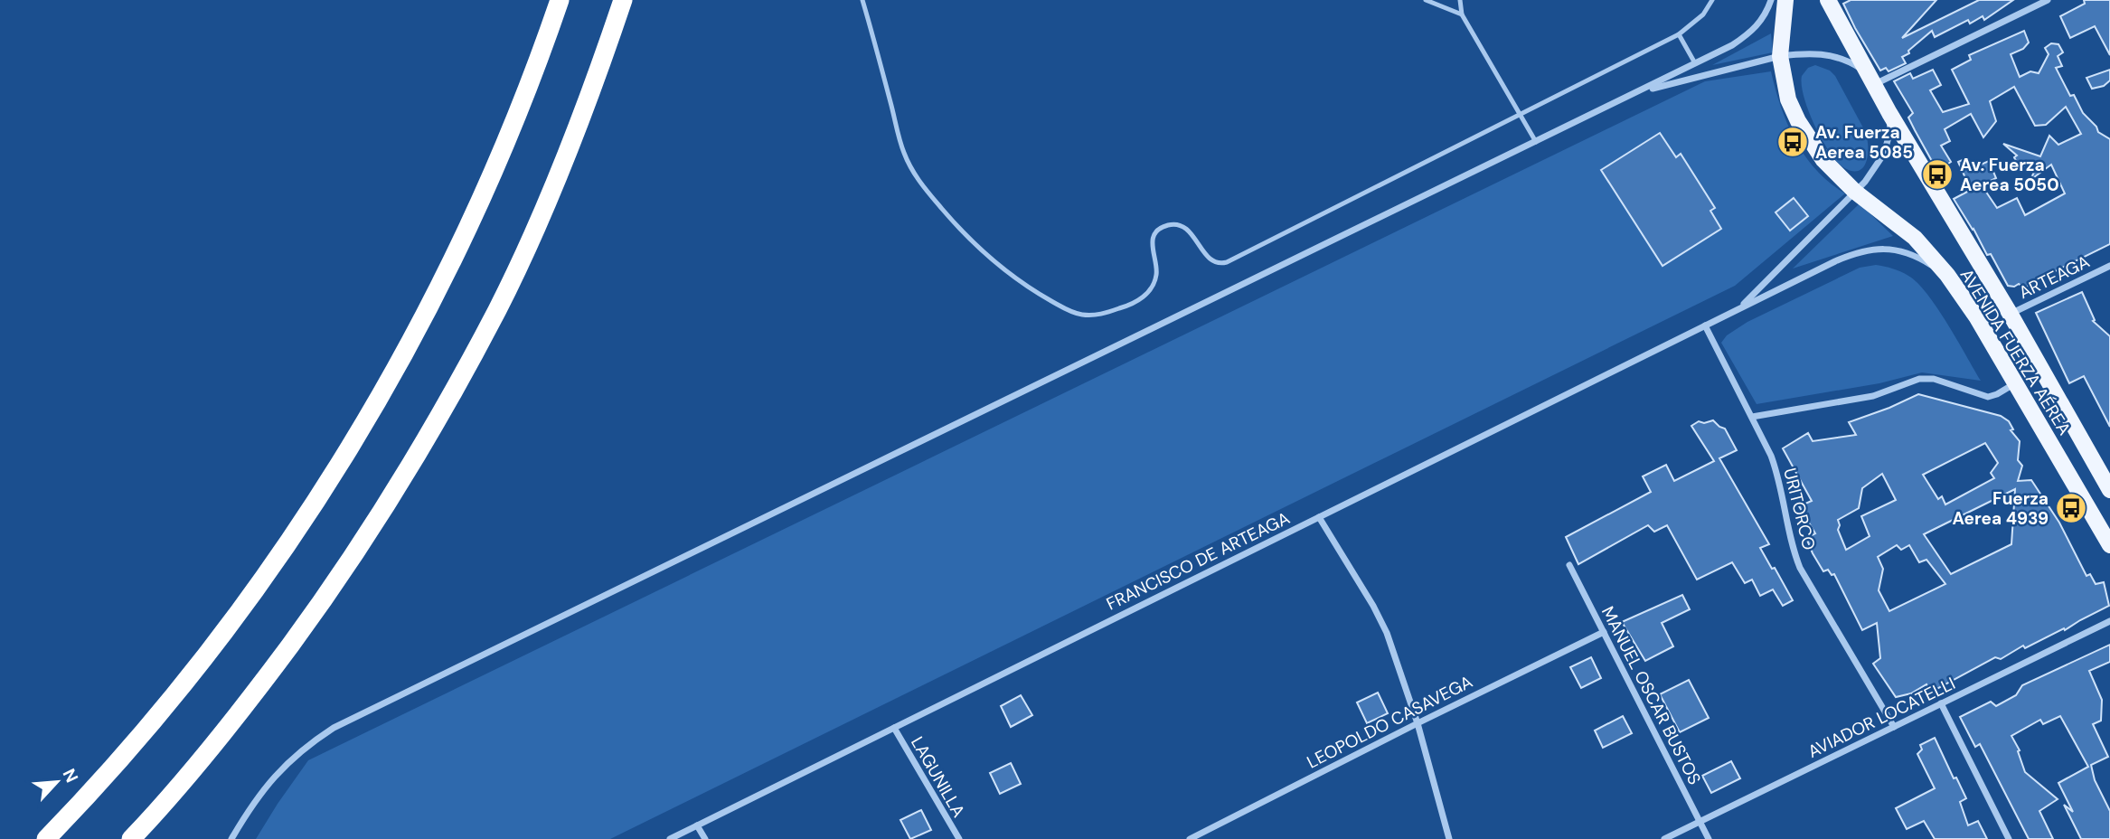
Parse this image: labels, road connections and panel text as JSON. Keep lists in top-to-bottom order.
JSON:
{
  "streets": {
    "main road": ["AVENIDA FUERZA AÉREA"],
    "street": [
      "ARTEAGA",
      "URITORCO",
      "FRANCISCO DE ARTEAGA",
      "MANUEL OSCAR BUSTOS",
      "AVIADOR LOCATELLI",
      "LEOPOLDO CASAVEGA",
      "LAGUNILLA"
    ]
  },
  "crossings": [
    ["ARTEAGA", "AVENIDA FUERZA AÉREA"],
    ["AVENIDA FUERZA AÉREA", "FRANCISCO DE ARTEAGA"],
    ["URITORCO", "FRANCISCO DE ARTEAGA"],
    ["URITORCO", "AVIADOR LOCATELLI"],
    ["FRANCISCO DE ARTEAGA", "LAGUNILLA"],
    ["MANUEL OSCAR BUSTOS", "AVIADOR LOCATELLI"],
    ["MANUEL OSCAR BUSTOS", "LEOPOLDO CASAVEGA"]
  ],
  "places": {
    "bus stop": ["Av. Fuerza Aerea 5085", "Av. Fuerza Aerea 5050", "Fuerza Aerea 4939"]
  },
  "north": "top right"
}
